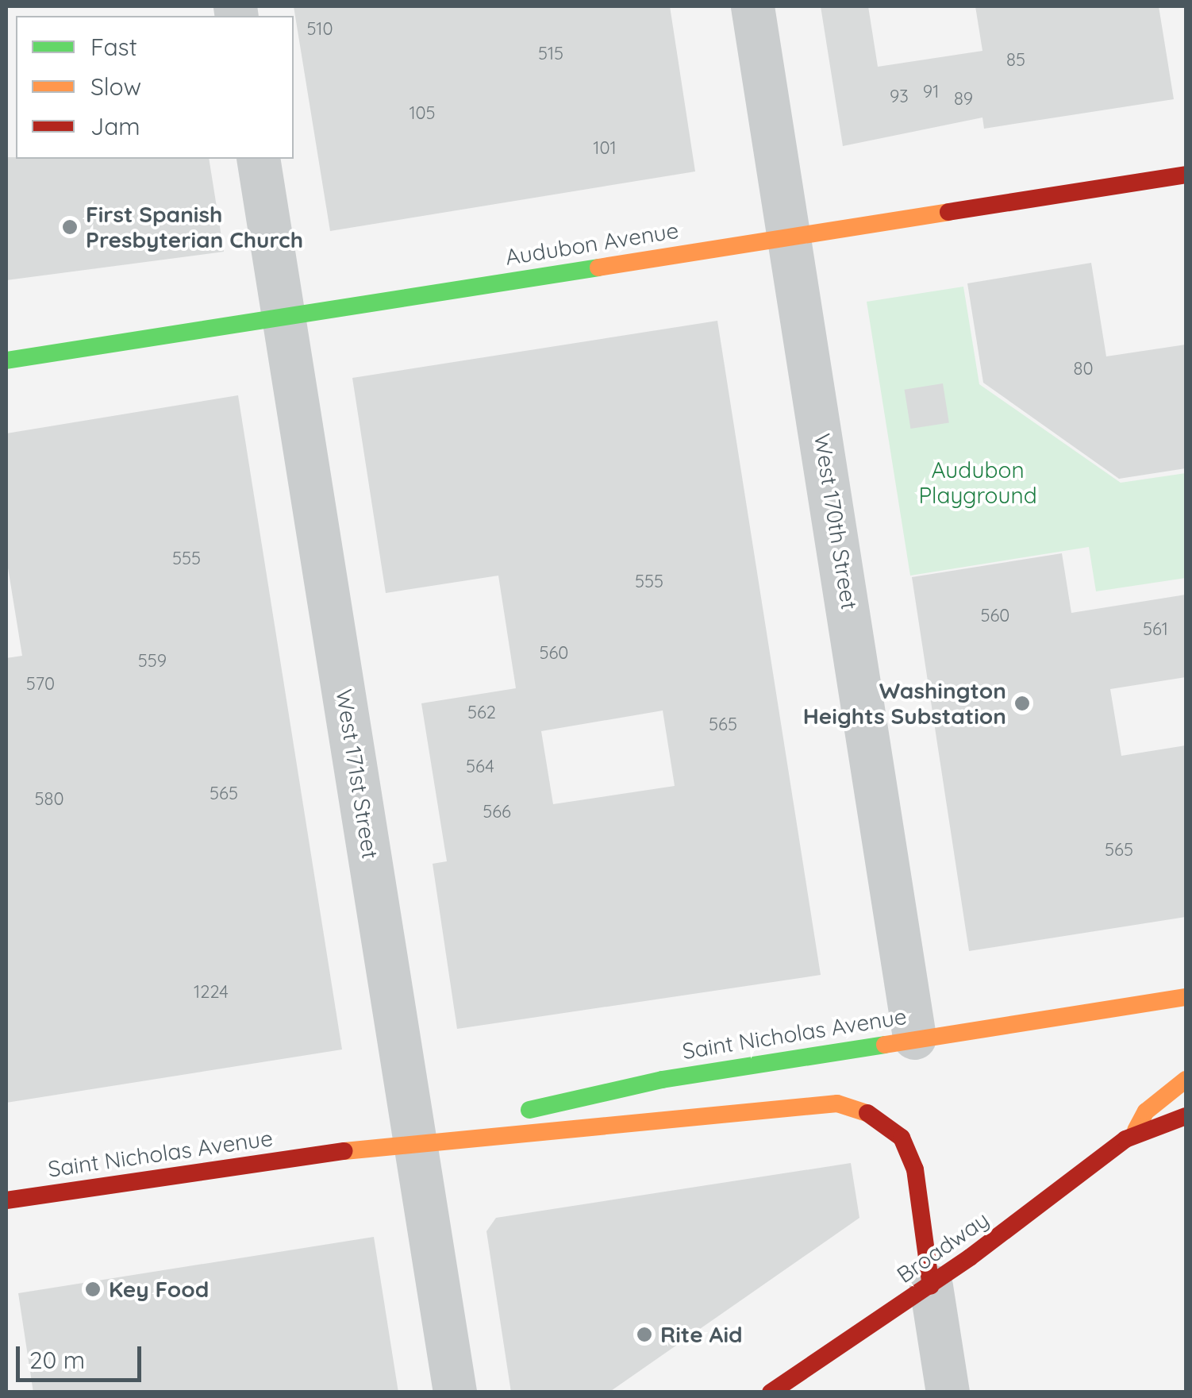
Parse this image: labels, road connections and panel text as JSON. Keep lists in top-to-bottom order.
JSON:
{
  "streets": {
    "main road": ["Audubon Avenue", "Saint Nicholas Avenue", "Broadway"],
    "street": ["West 170th Street", "West 171st Street"]
  },
  "crossings": [
    ["Audubon Avenue", "West 170th Street"],
    ["Audubon Avenue", "West 171st Street"],
    ["West 170th Street", "Saint Nicholas Avenue"],
    ["West 171st Street", "Saint Nicholas Avenue"],
    ["Saint Nicholas Avenue", "Broadway"]
  ],
  "parks": ["Audubon Playground"],
  "places": [
    "First Spanish Presbyterian Church",
    "Washington Heights Substation",
    "Key Food",
    "Rite Aid"
  ],
  "house_numbers": [
    "510",
    "515",
    "85",
    "91",
    "93",
    "89",
    "105",
    "101",
    "80",
    "555",
    "555",
    "560",
    "561",
    "560",
    "559",
    "570",
    "562",
    "565",
    "564",
    "565",
    "580",
    "566",
    "565",
    "1224"
  ],
  "legend": ["Fast", "Slow", "Jam"],
  "scale_bar": "20 m"
}
